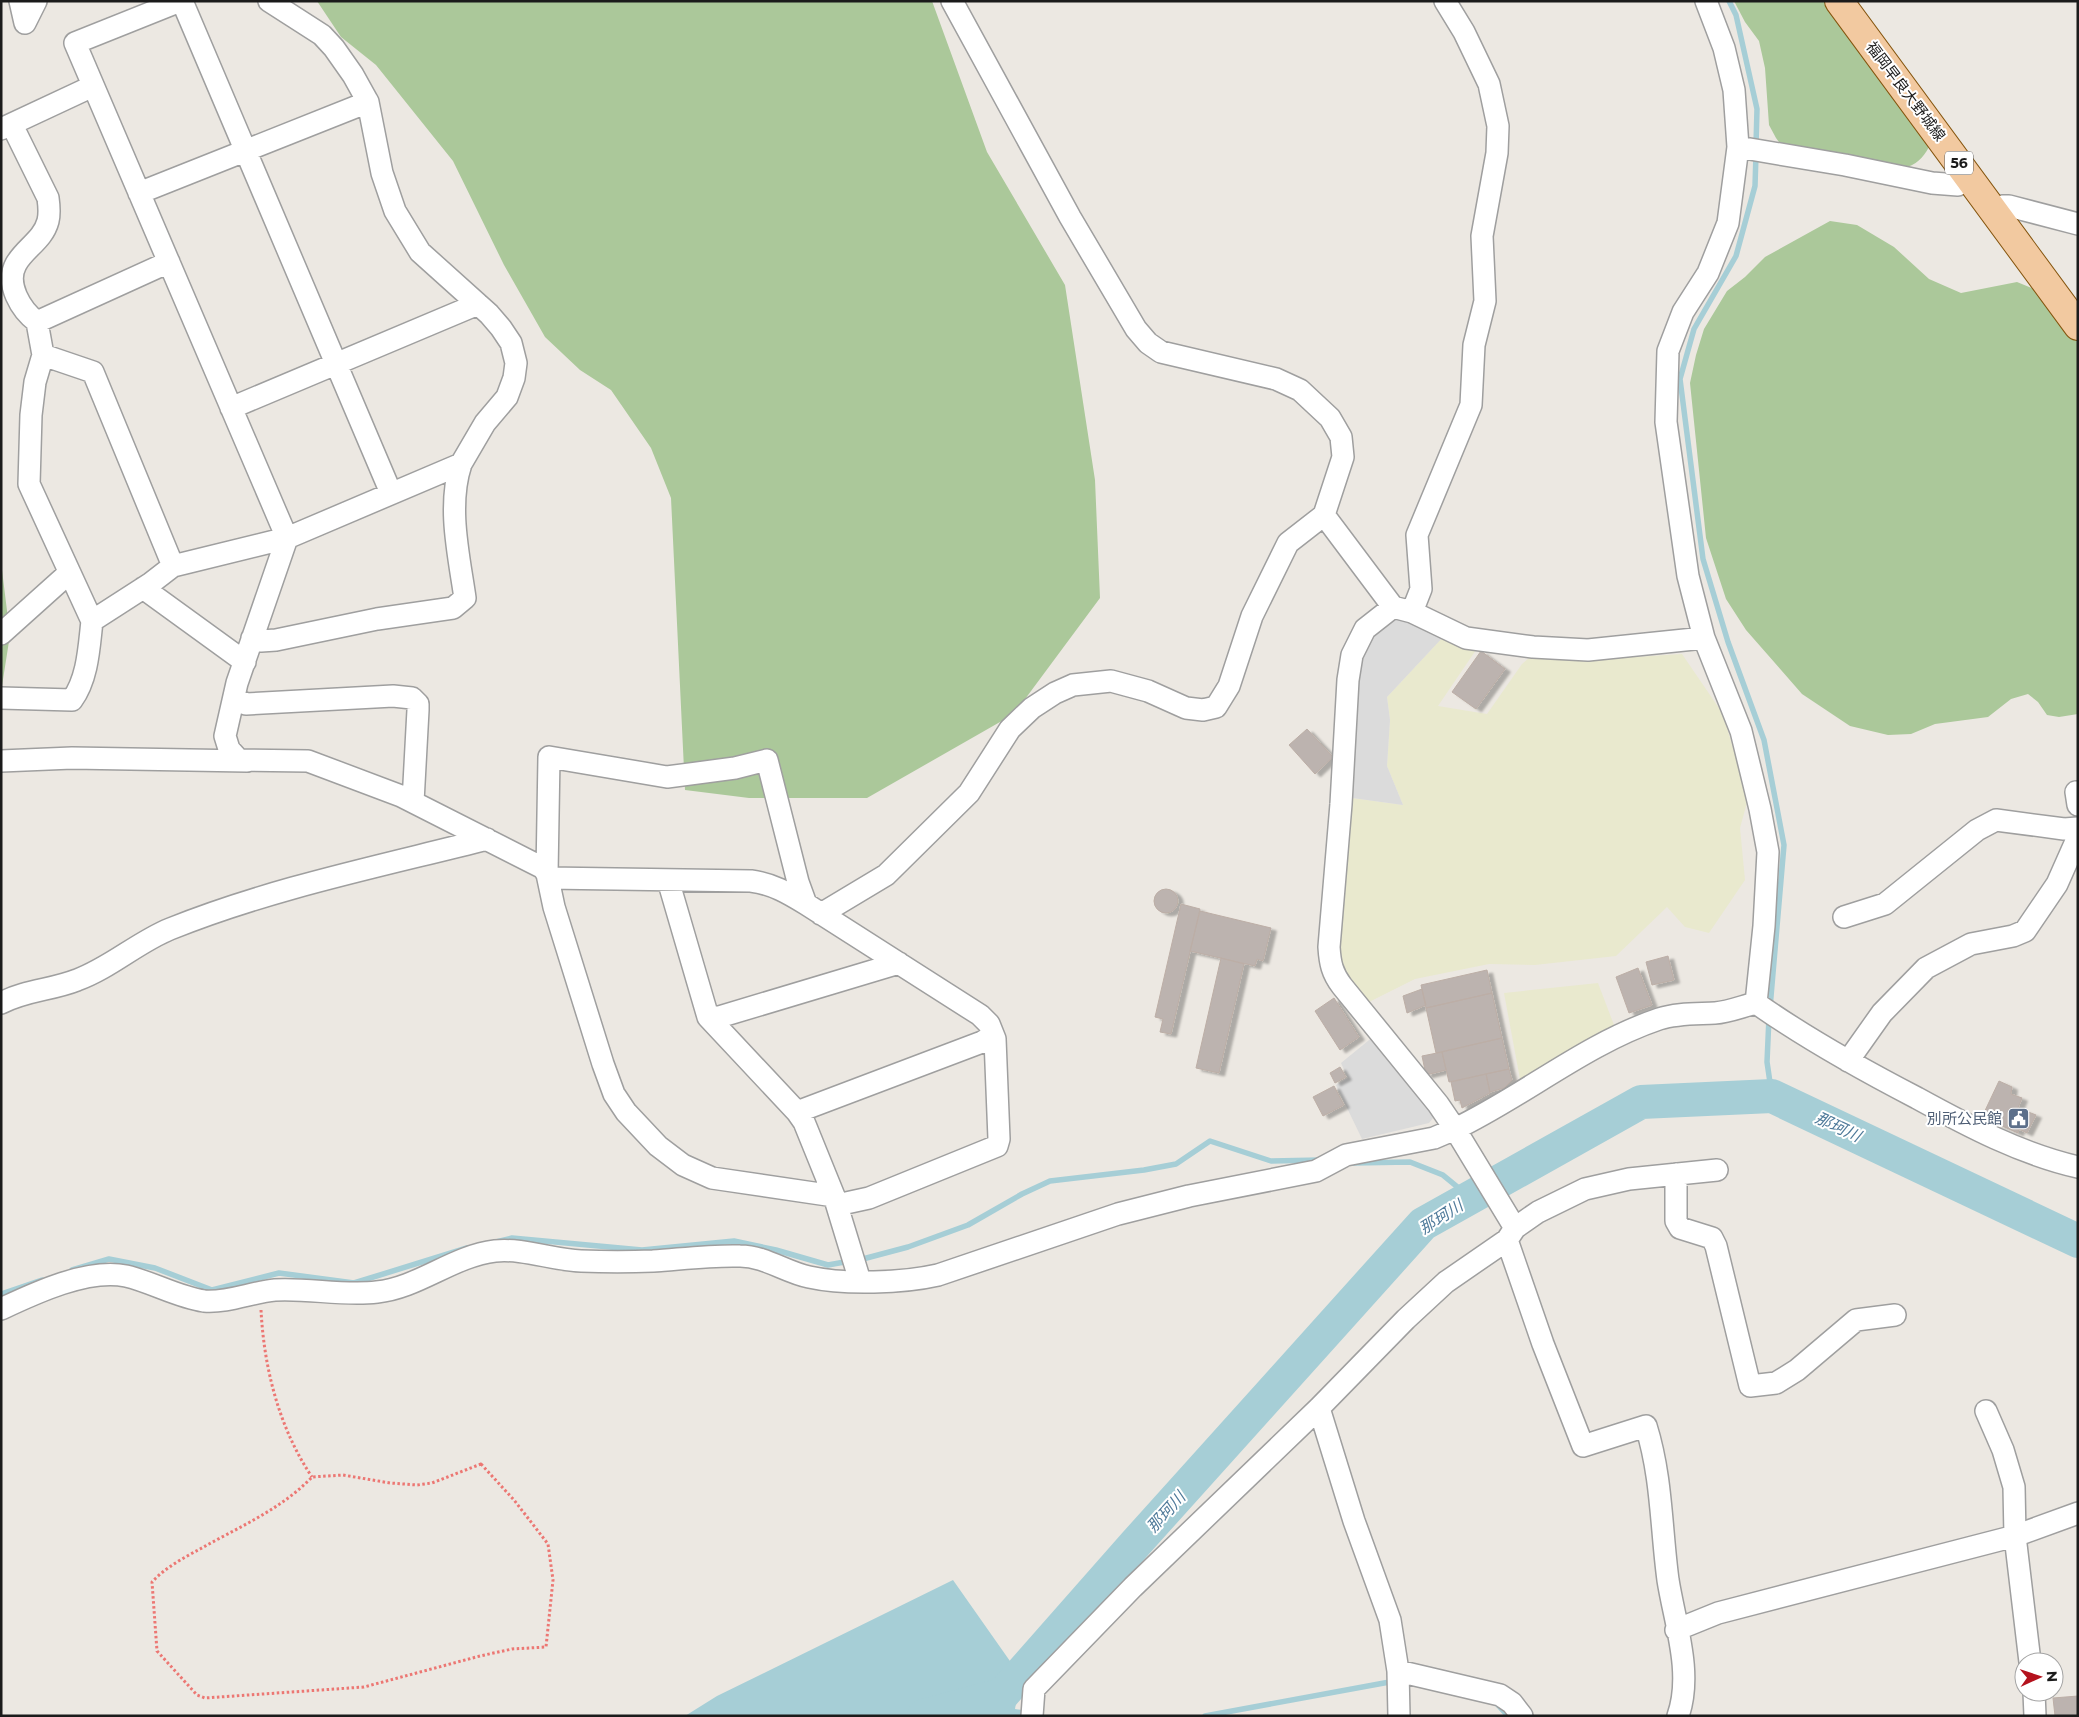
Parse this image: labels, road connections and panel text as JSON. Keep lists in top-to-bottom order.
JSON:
{
  "streets": {
    "main road": ["福岡早良大野城線", "56"]
  },
  "water": ["那珂川"],
  "places": {
    "public building": ["別所公民館"]
  },
  "north": "right"
}
